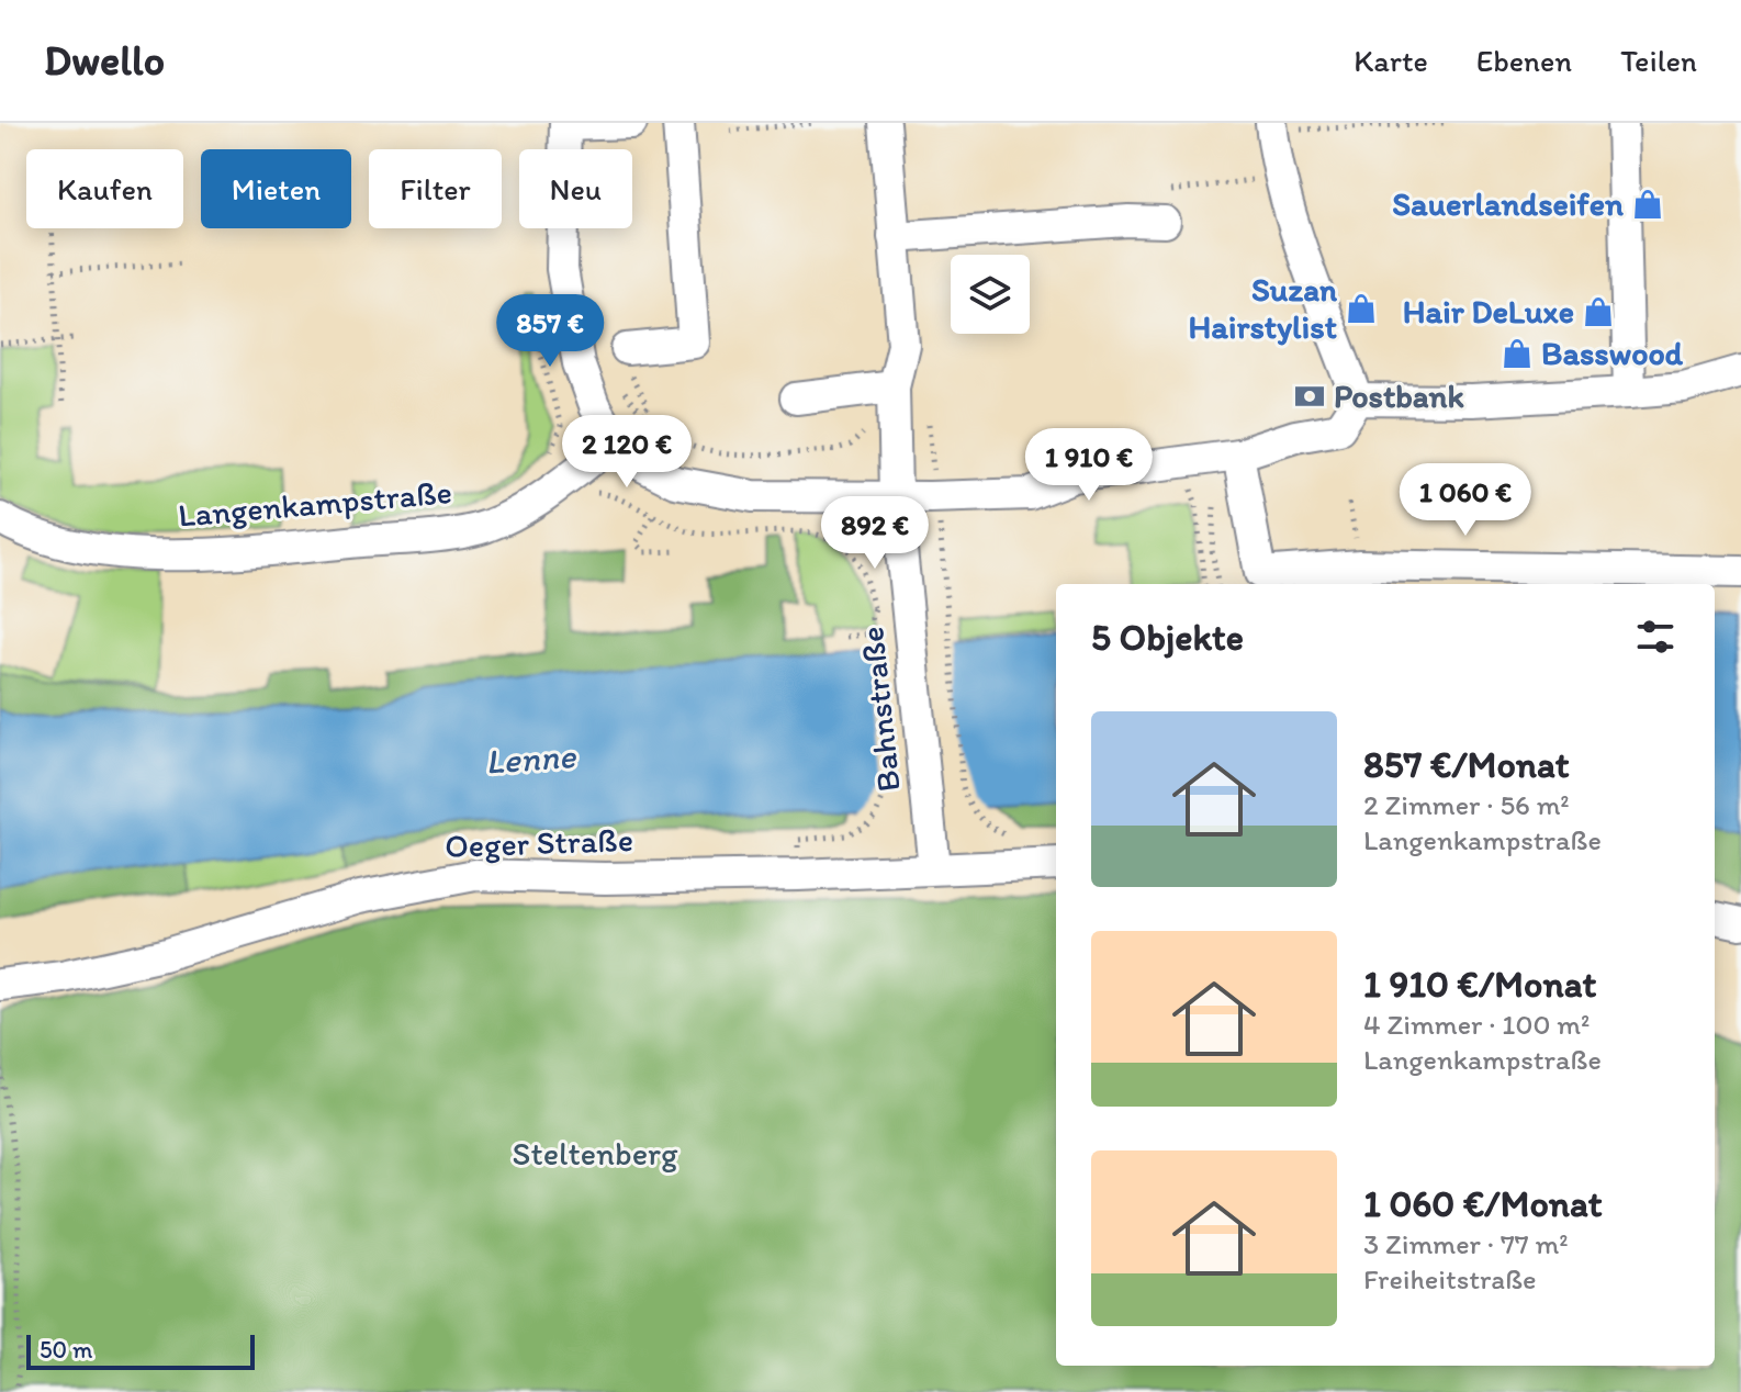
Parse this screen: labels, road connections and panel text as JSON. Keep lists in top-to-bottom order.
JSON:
{
  "streets": {
    "street": ["Langenkampstraße", "Bahnstraße", "Oeger Straße"]
  },
  "crossings": [
    ["Bahnstraße", "Oeger Straße"]
  ],
  "water": ["Lenne"],
  "parks": ["Steltenberg"],
  "places": {
    "shop": [
      "Sauerlandseifen",
      "Suzan Hairstylist",
      "Hair DeLuxe",
      "Basswood"
    ],
    "bank": ["Postbank"]
  },
  "scale_bar": "50 m",
  "page": {
    "header": "Dwello",
    "nav": ["Karte", "Ebenen", "Teilen"],
    "chip": [
      "Kaufen",
      "Mieten",
      "Filter",
      "Neu"
    ],
    "price": [
      "857 €",
      "2 120 €",
      "1 910 €",
      "1 060 €",
      "892 €"
    ],
    "heading": "5 Objekte",
    "list": [
      {
        "name": "857 €/Monat",
        "note": "2 Zimmer · 56 m² · Langenkampstraße"
      },
      {
        "name": "1 910 €/Monat",
        "note": "4 Zimmer · 100 m² · Langenkampstraße"
      },
      {
        "name": "1 060 €/Monat",
        "note": "3 Zimmer · 77 m² · Freiheitstraße"
      }
    ],
    "scale": "50 m"
  }
}
